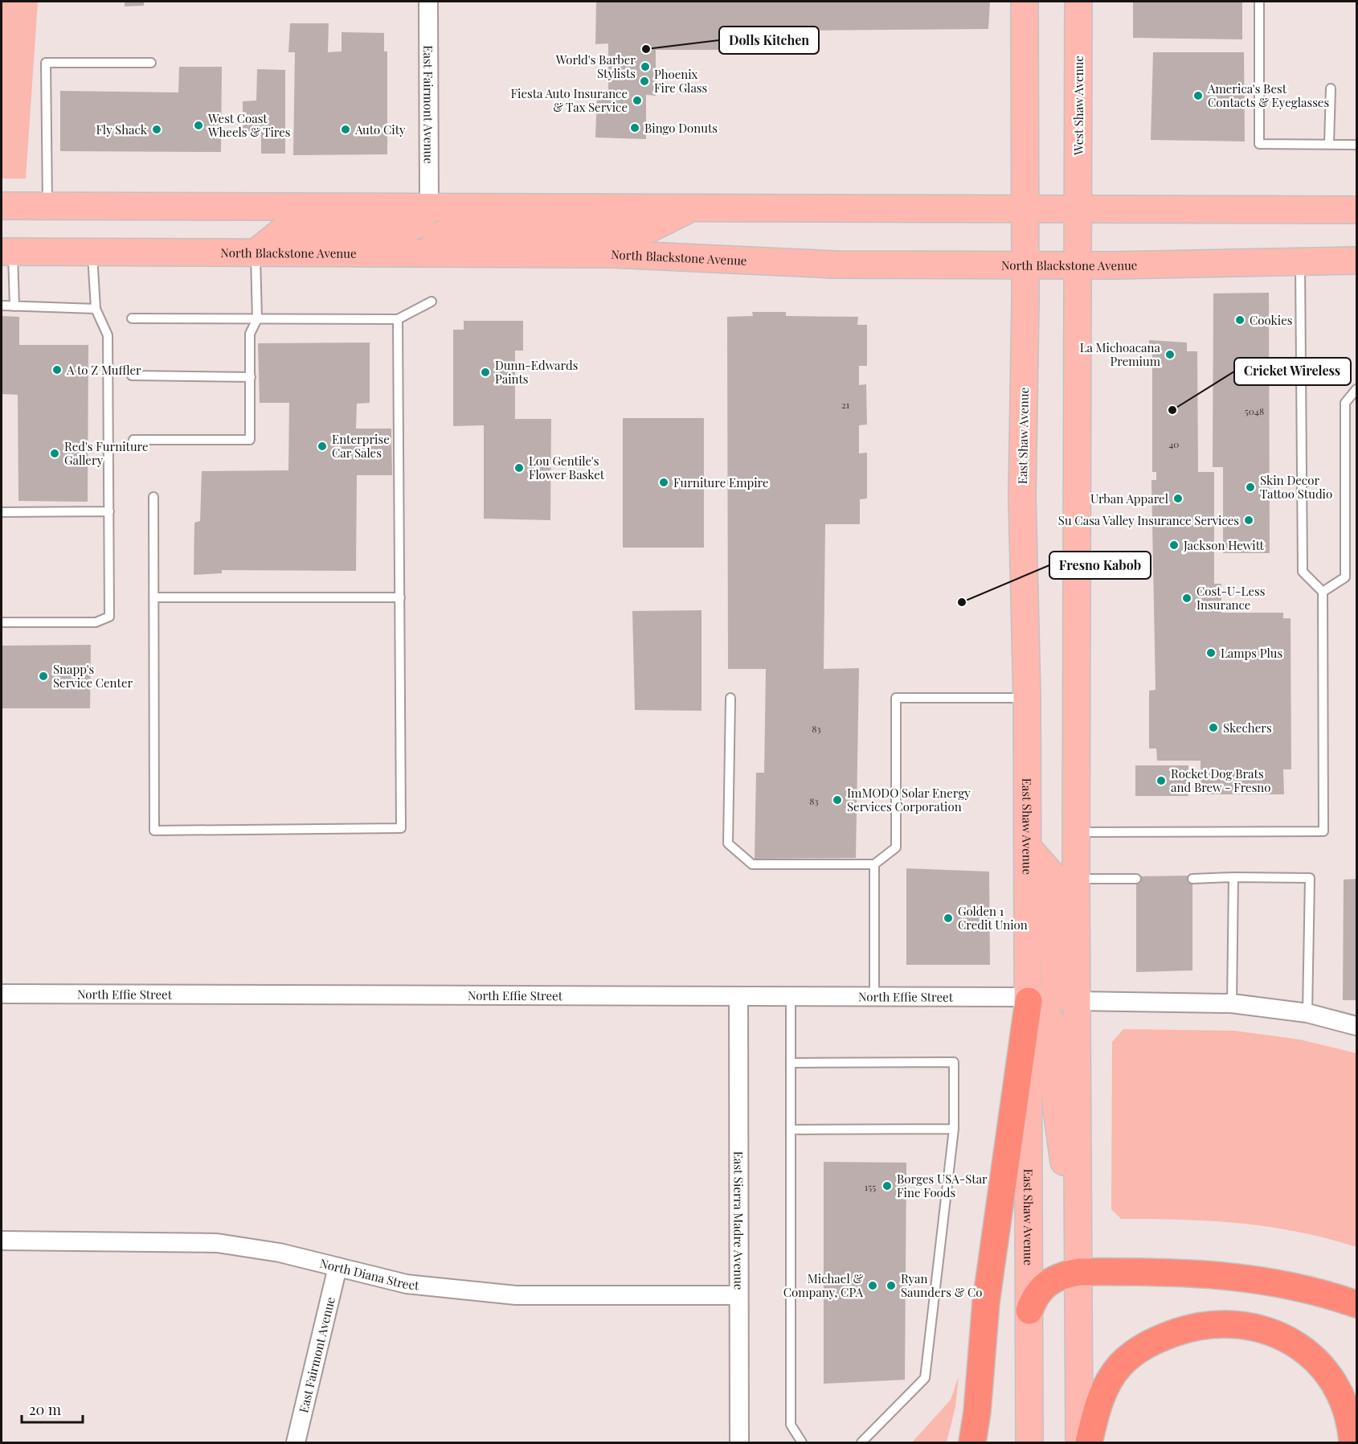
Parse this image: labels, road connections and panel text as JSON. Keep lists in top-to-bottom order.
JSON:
{
  "streets": {
    "main road": ["West Shaw Avenue", "North Blackstone Avenue", "East Shaw Avenue"],
    "street": [
      "East Fairmont Avenue",
      "North Effie Street",
      "East Sierra Madre Avenue",
      "North Diana Street"
    ]
  },
  "crossings": [
    ["East Fairmont Avenue", "North Diana Street"],
    ["North Blackstone Avenue", "East Shaw Avenue"],
    ["East Shaw Avenue", "North Effie Street"],
    ["North Effie Street", "East Sierra Madre Avenue"],
    ["East Sierra Madre Avenue", "North Diana Street"]
  ],
  "places": [
    "Dolls Kitchen",
    "World's Barber Stylists",
    "Phoenix Fire Glass",
    "America's Best Contacts & Eyeglasses",
    "Fiesta Auto Insurance & Tax Service",
    "West Coast Wheels & Tires",
    "Bingo Donuts",
    "Fly Shack",
    "Auto City",
    "Cookies",
    "La Michoacana Premium",
    "A to Z Muffler",
    "Dunn-Edwards Paints",
    "Cricket Wireless",
    "Enterprise Car Sales",
    "Red's Furniture Gallery",
    "Lou Gentile's Flower Basket",
    "Furniture Empire",
    "Skin Decor Tattoo Studio",
    "Urban Apparel",
    "Su Casa Valley Insurance Services",
    "Jackson Hewitt",
    "Cost-U-Less Insurance",
    "Fresno Kabob",
    "Lamps Plus",
    "Snapp's Service Center",
    "Skechers",
    "Rocket Dog Brats and Brew - Fresno",
    "ImMODO Solar Energy Services Corporation",
    "Golden 1 Credit Union",
    "Borges USA-Star Fine Foods",
    "Michael & Company, CPA",
    "Ryan Saunders & Co"
  ],
  "house_numbers": [
    "21",
    "5048",
    "40",
    "83",
    "83",
    "155"
  ],
  "scale_bar": "20 m"
}
